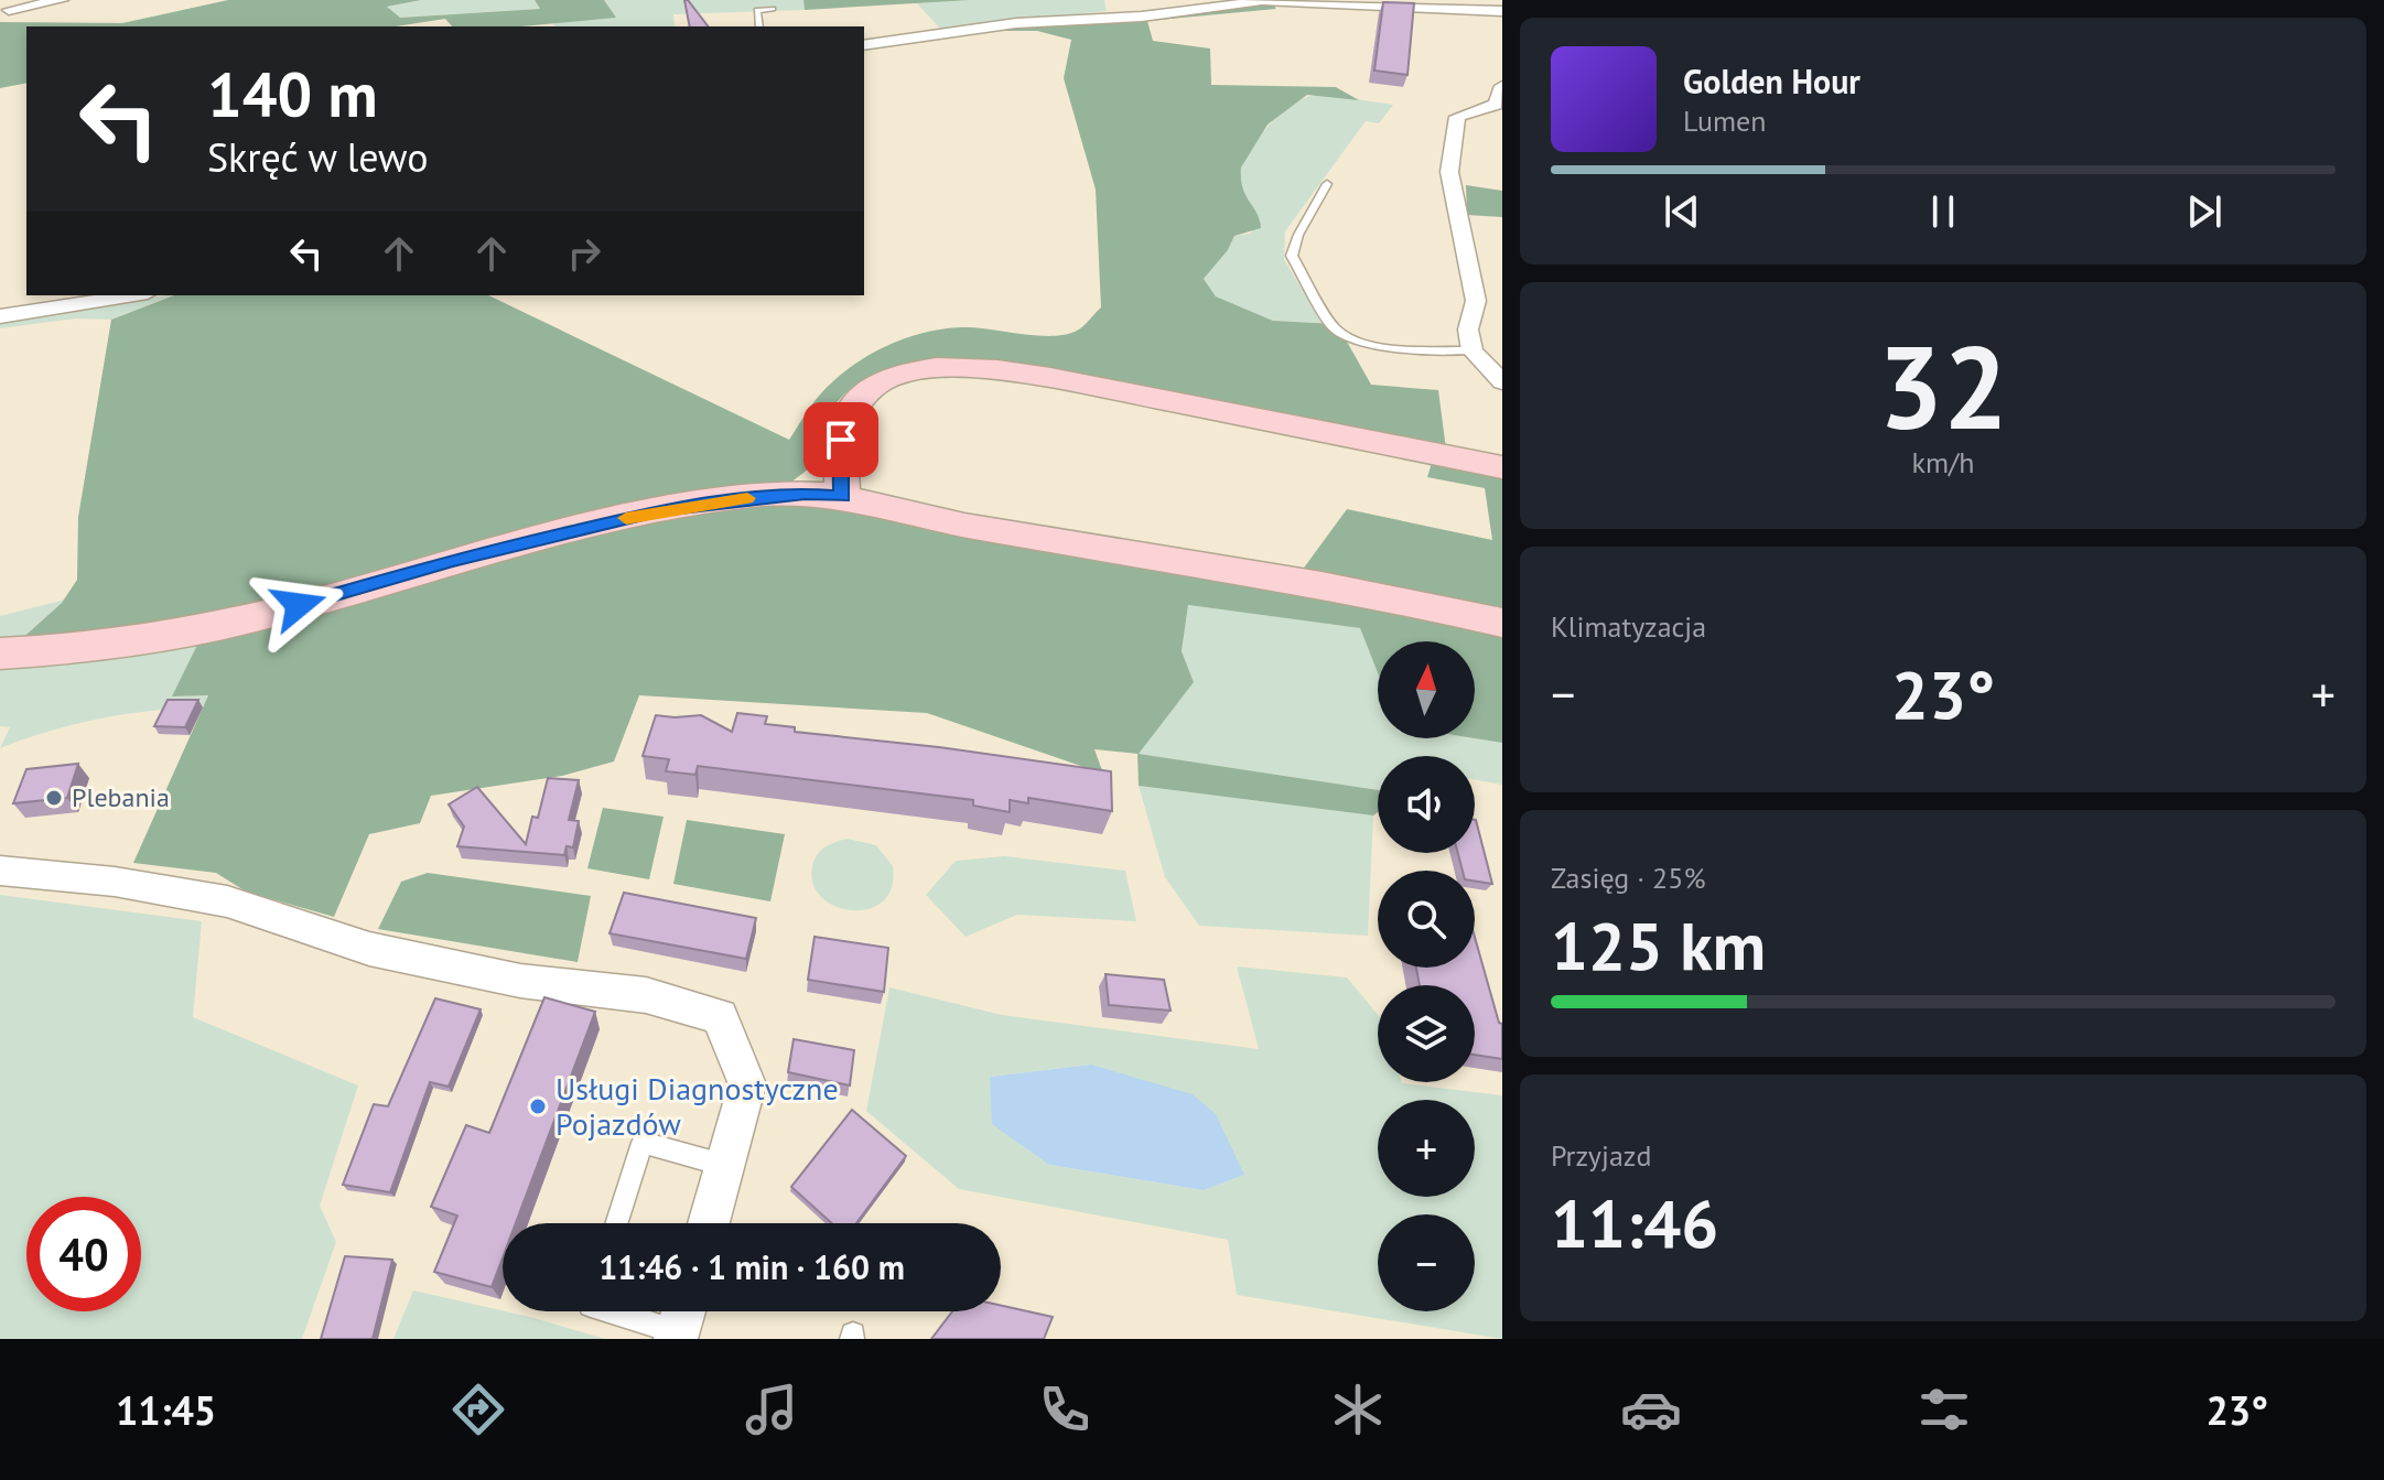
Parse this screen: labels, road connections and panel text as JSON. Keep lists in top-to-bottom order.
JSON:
{
  "places": ["Plebania", "Usługi Diagnostyczne Pojazdów"],
  "north": "top",
  "page": {
    "turn": ["140 m", "Skręć w lewo"],
    "song": ["Golden Hour", "Lumen"],
    "tile": [
      ["32", "km/h"],
      "Klimatyzacja",
      ["Zasięg · 25%", "125 km"],
      ["Przyjazd", "11:46"]
    ],
    "map_buttons": ["+", "−"],
    "heat": ["−", "23°", "+"],
    "limit": "40",
    "trip": "11:46 · 1 min · 160 m",
    "tabs": ["11:45", "23°"]
  }
}
